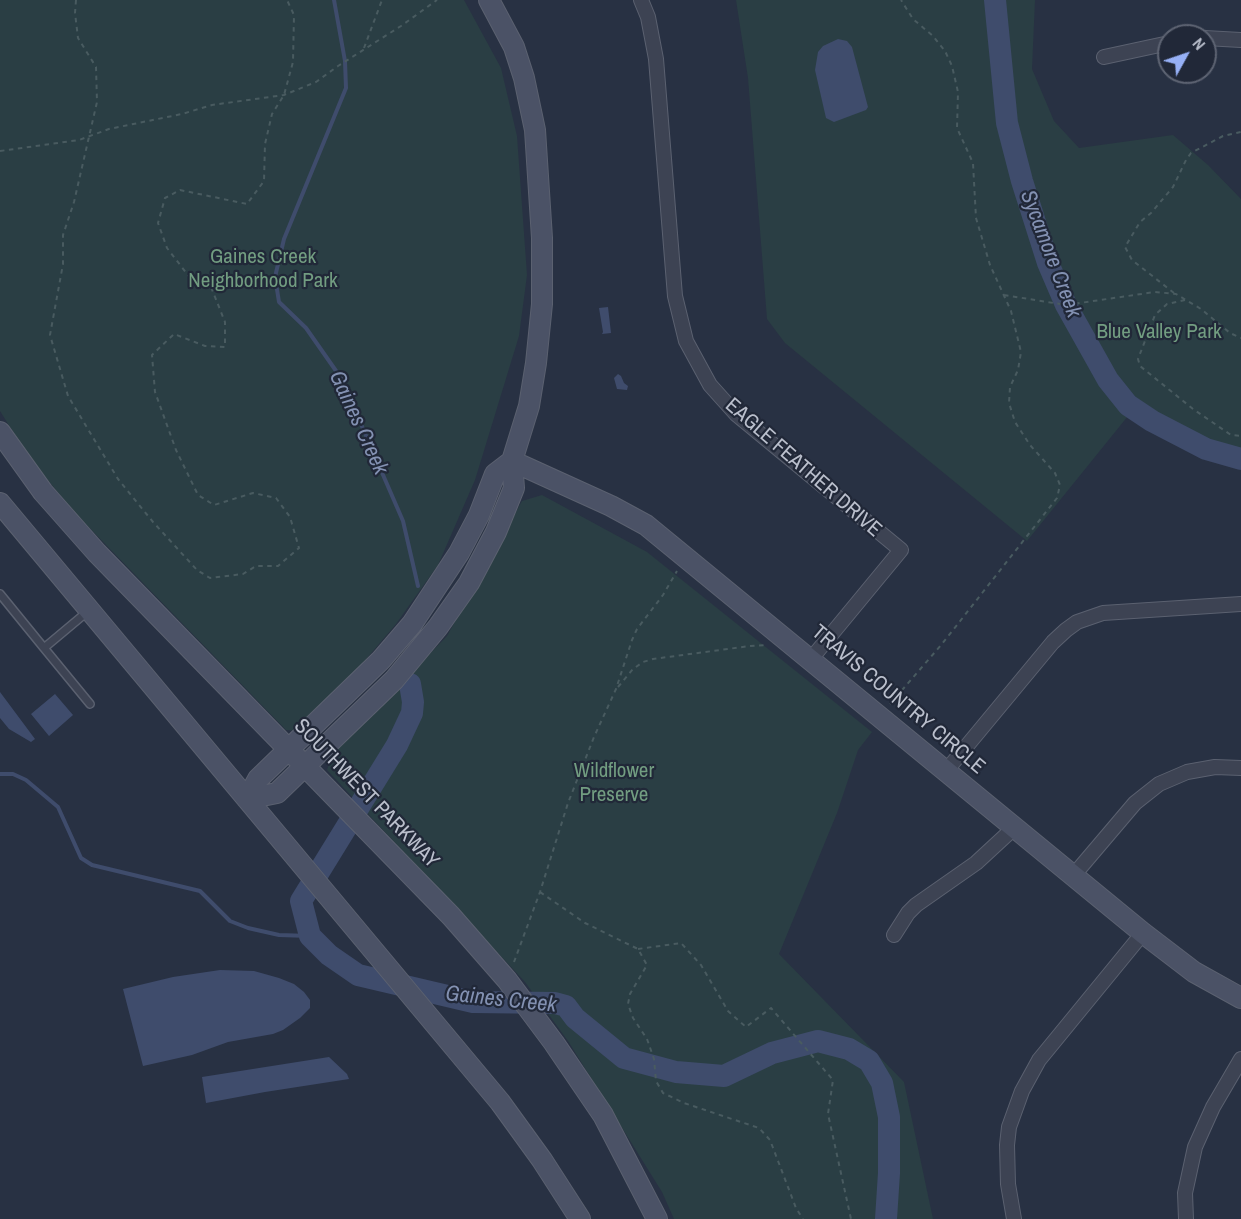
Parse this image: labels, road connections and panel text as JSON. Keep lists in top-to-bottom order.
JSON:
{
  "streets": {
    "street": ["EAGLE FEATHER DRIVE", "TRAVIS COUNTRY CIRCLE", "SOUTHWEST PARKWAY"]
  },
  "crossings": [
    ["EAGLE FEATHER DRIVE", "TRAVIS COUNTRY CIRCLE"]
  ],
  "water": ["Sycamore Creek", "Gaines Creek"],
  "parks": ["Gaines Creek Neighborhood Park", "Blue Valley Park", "Wildflower Preserve"],
  "north": "top right"
}
